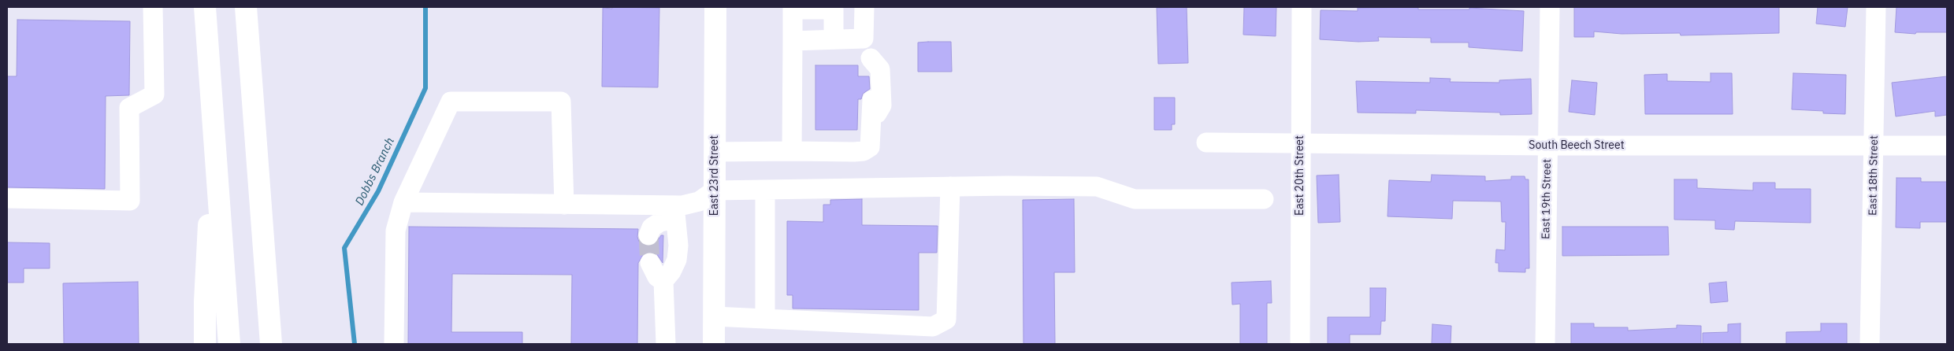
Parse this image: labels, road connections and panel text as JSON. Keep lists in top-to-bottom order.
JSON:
{
  "streets": {
    "main road": ["East 23rd Street"],
    "street": [
      "South Beech Street",
      "East 20th Street",
      "East 18th Street",
      "East 19th Street"
    ]
  },
  "crossings": [
    ["South Beech Street", "East 20th Street"],
    ["South Beech Street", "East 18th Street"],
    ["South Beech Street", "East 19th Street"]
  ],
  "water": ["Dobbs Branch"]
}
